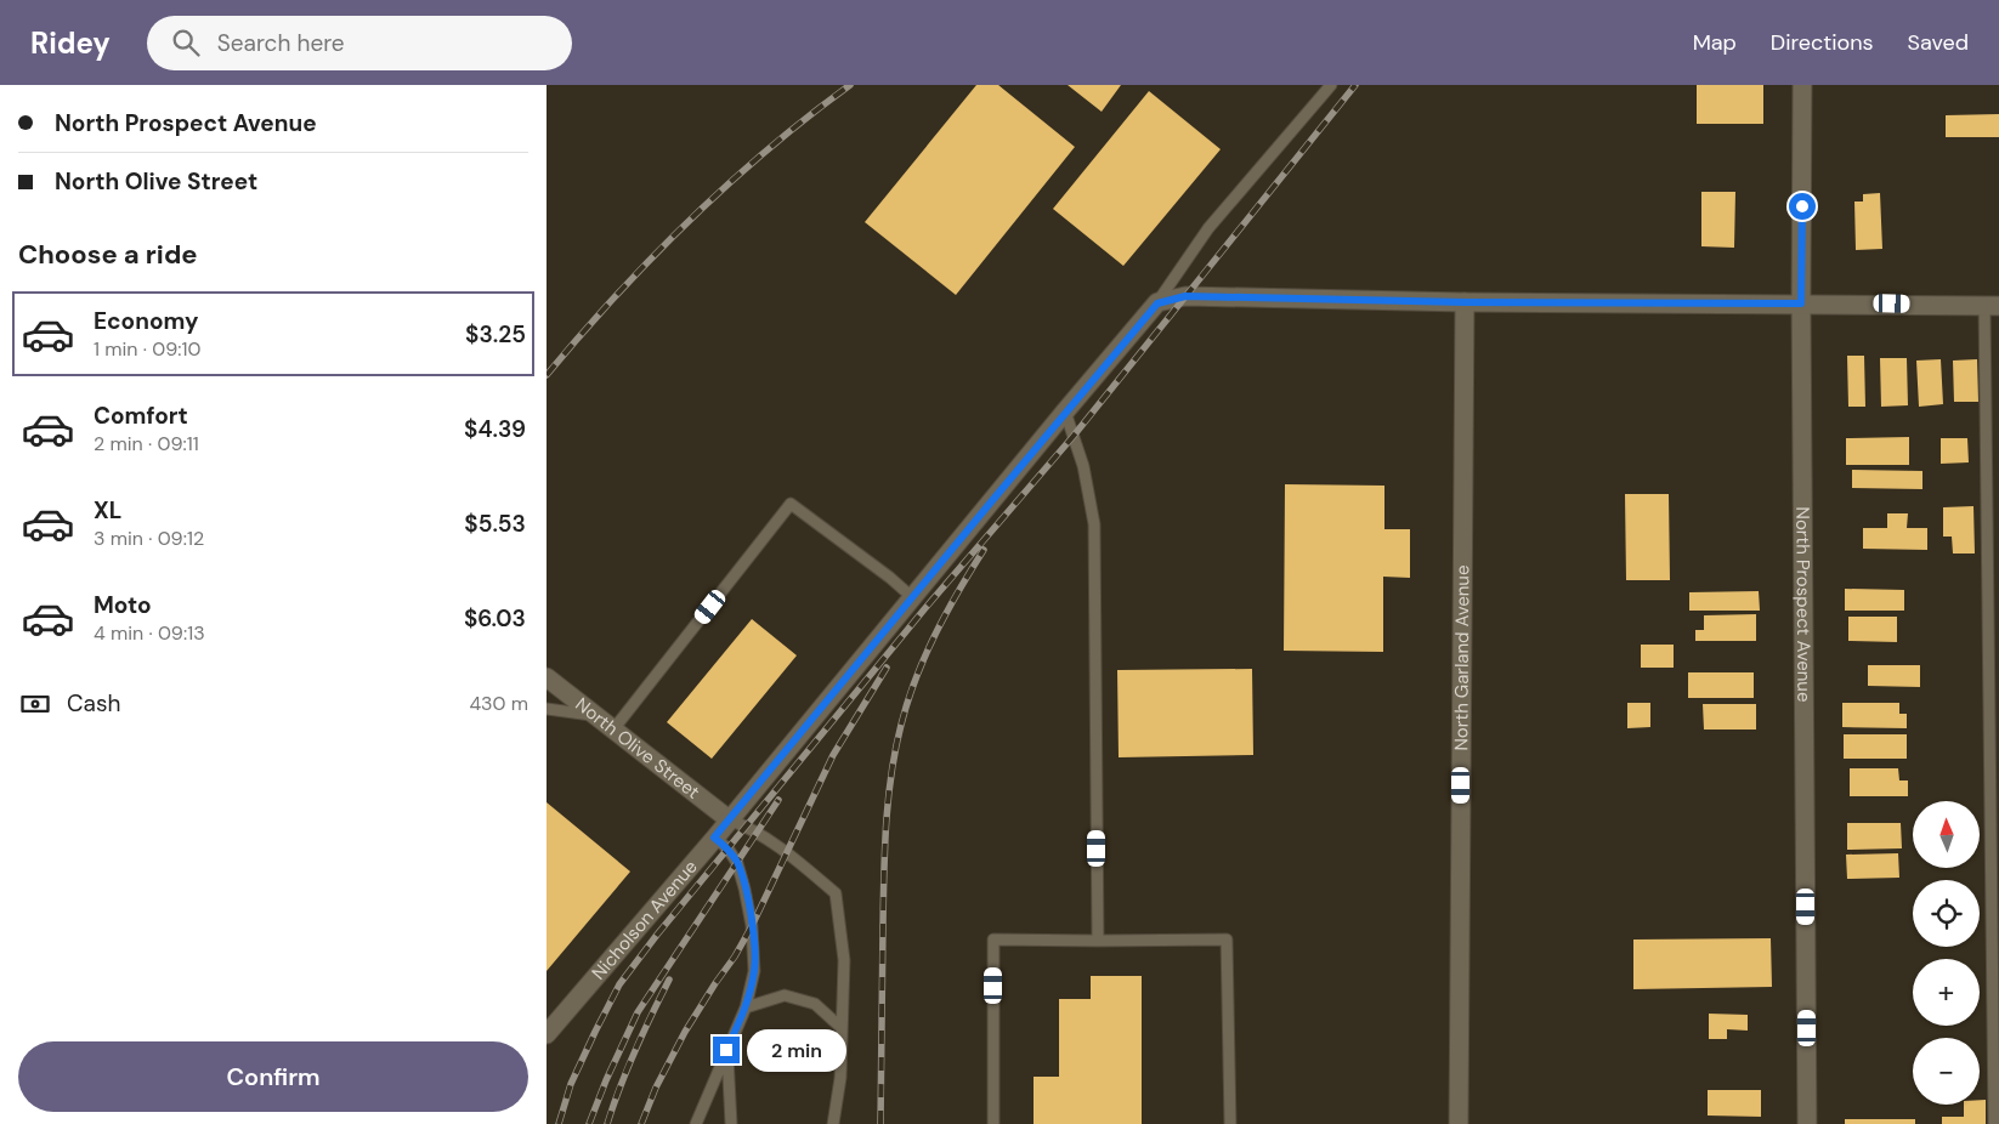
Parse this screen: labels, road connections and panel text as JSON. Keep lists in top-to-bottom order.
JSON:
{
  "streets": {
    "street": [
      "North Prospect Avenue",
      "North Garland Avenue",
      "North Olive Street",
      "Nicholson Avenue"
    ]
  },
  "crossings": [
    ["North Olive Street", "Nicholson Avenue"]
  ],
  "north": "top",
  "page": {
    "header": "Ridey",
    "search": "Search here",
    "nav": ["Map", "Directions", "Saved"],
    "banner": ["North Prospect Avenue", "North Olive Street"],
    "heading": "Choose a ride",
    "list": [
      {
        "name": "Economy",
        "note": "1 min · 09:10",
        "value": "$3.25"
      },
      {
        "name": "Comfort",
        "note": "2 min · 09:11",
        "value": "$4.39"
      },
      {
        "name": "XL",
        "note": "3 min · 09:12",
        "value": "$5.53"
      },
      {
        "name": "Moto",
        "note": "4 min · 09:13",
        "value": "$6.03"
      }
    ],
    "pay": ["Cash", "430 m"],
    "map_buttons": ["+", "−"],
    "buttons": "Confirm",
    "bubble": "2 min"
  }
}
